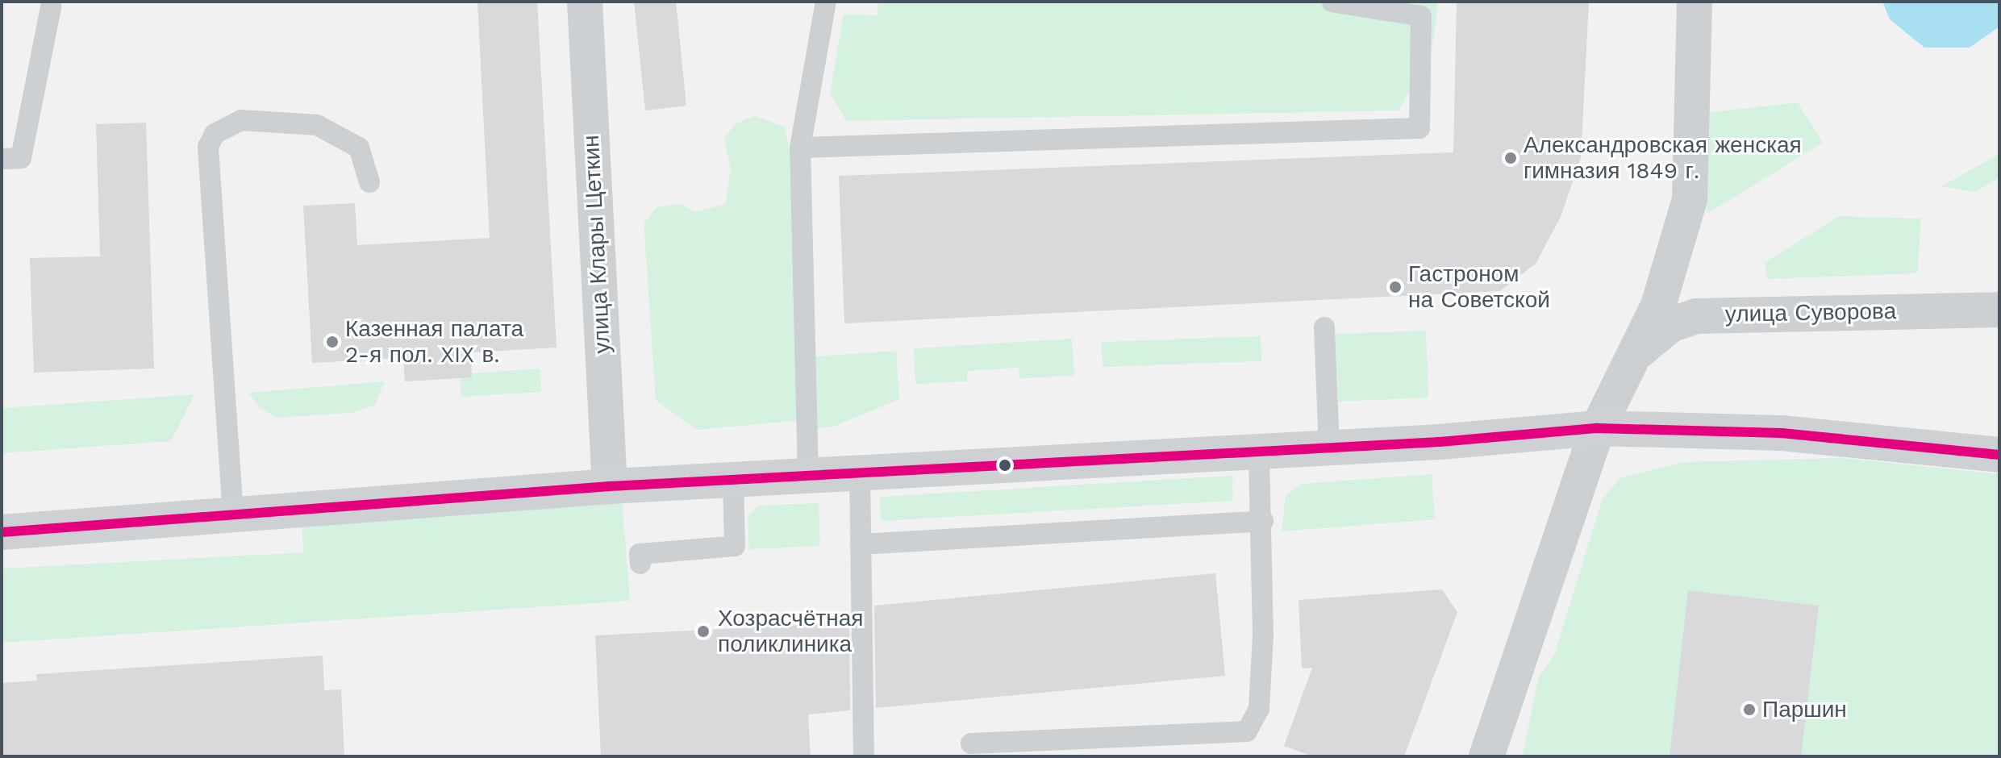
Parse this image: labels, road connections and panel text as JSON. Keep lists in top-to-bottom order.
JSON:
{
  "streets": {
    "street": ["улица Клары Цеткин", "улица Суворова"]
  },
  "places": [
    "Александровская женская гимназия 1849 г.",
    "Гастроном на Советской",
    "Казенная палата 2-я пол. XIX в.",
    "Хозрасчётная поликлиника",
    "Паршин"
  ]
}
